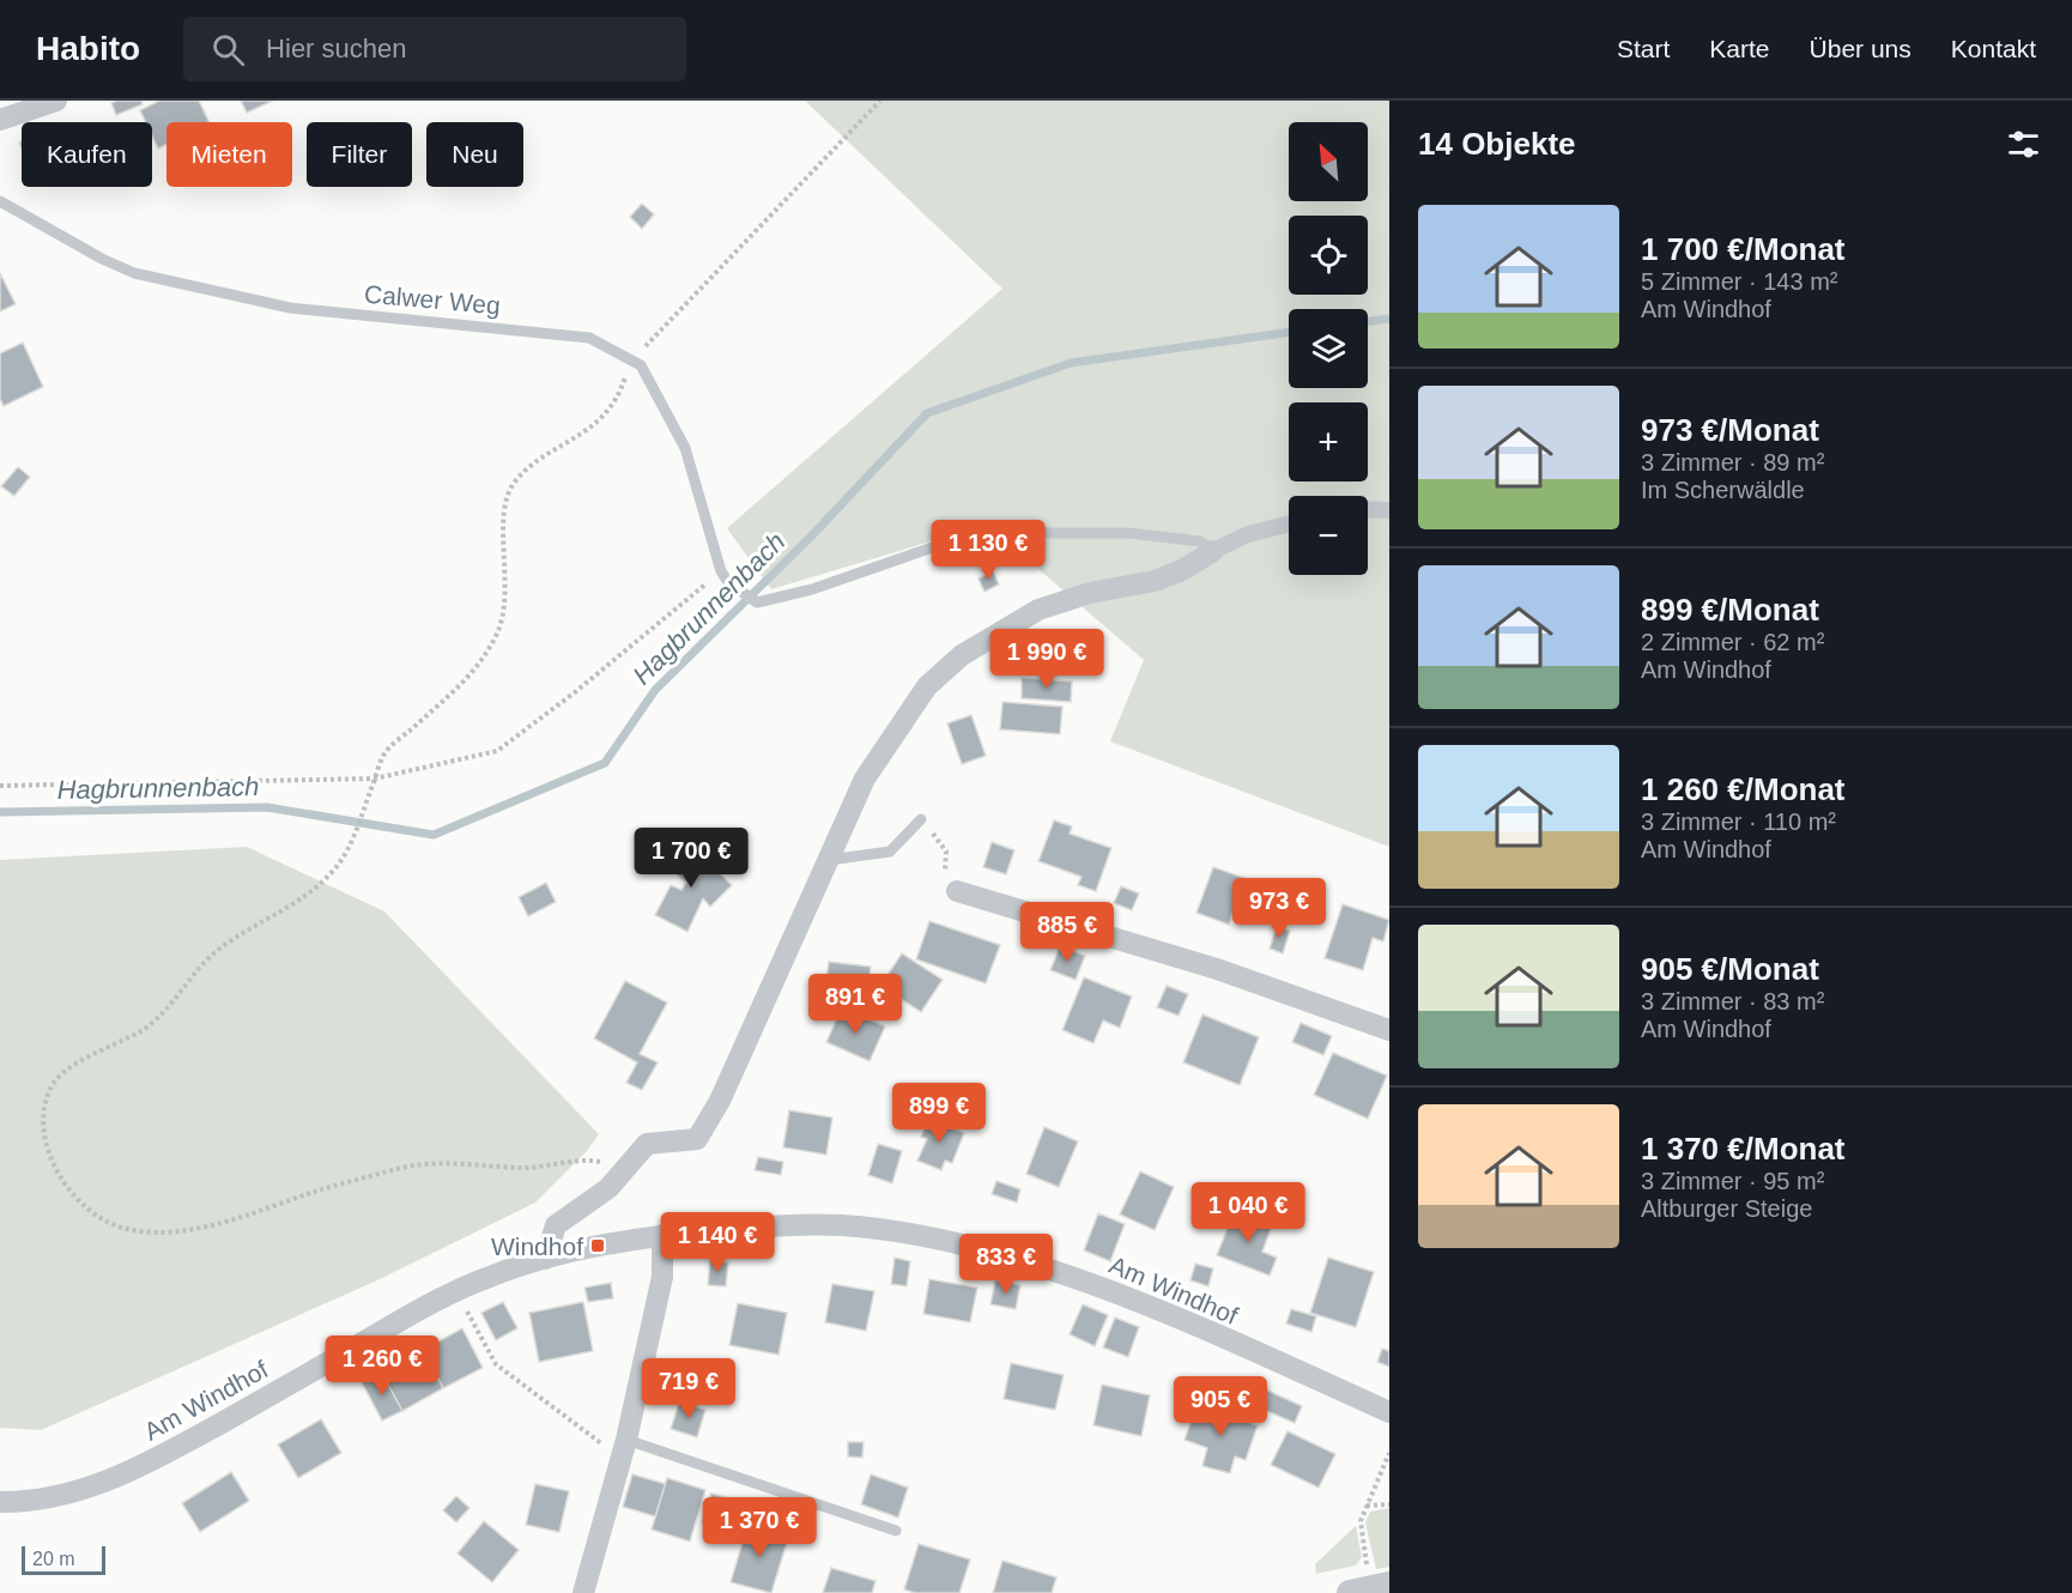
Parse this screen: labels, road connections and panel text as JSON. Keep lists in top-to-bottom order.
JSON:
{
  "streets": {
    "street": ["Am Windhof"],
    "lane": ["Calwer Weg"]
  },
  "water": ["Hagbrunnenbach"],
  "places": {
    "transit": ["Windhof"]
  },
  "scale_bar": "20 m",
  "north": "top left",
  "page": {
    "header": "Habito",
    "search": "Hier suchen",
    "nav": [
      "Start",
      "Karte",
      "Über uns",
      "Kontakt"
    ],
    "heading": "14 Objekte",
    "map_buttons": ["+", "−"],
    "chip": [
      "Kaufen",
      "Mieten",
      "Filter",
      "Neu"
    ],
    "list": [
      {
        "name": "1 700 €/Monat",
        "note": "5 Zimmer · 143 m² · Am Windhof"
      },
      {
        "name": "973 €/Monat",
        "note": "3 Zimmer · 89 m² · Im Scherwäldle"
      },
      {
        "name": "899 €/Monat",
        "note": "2 Zimmer · 62 m² · Am Windhof"
      },
      {
        "name": "1 260 €/Monat",
        "note": "3 Zimmer · 110 m² · Am Windhof"
      },
      {
        "name": "905 €/Monat",
        "note": "3 Zimmer · 83 m² · Am Windhof"
      },
      {
        "name": "1 370 €/Monat",
        "note": "3 Zimmer · 95 m² · Altburger Steige"
      }
    ],
    "price": [
      "1 130 €",
      "1 990 €",
      "1 700 €",
      "973 €",
      "885 €",
      "891 €",
      "899 €",
      "1 040 €",
      "1 140 €",
      "833 €",
      "1 260 €",
      "719 €",
      "905 €",
      "1 370 €"
    ],
    "scale": "20 m"
  }
}
